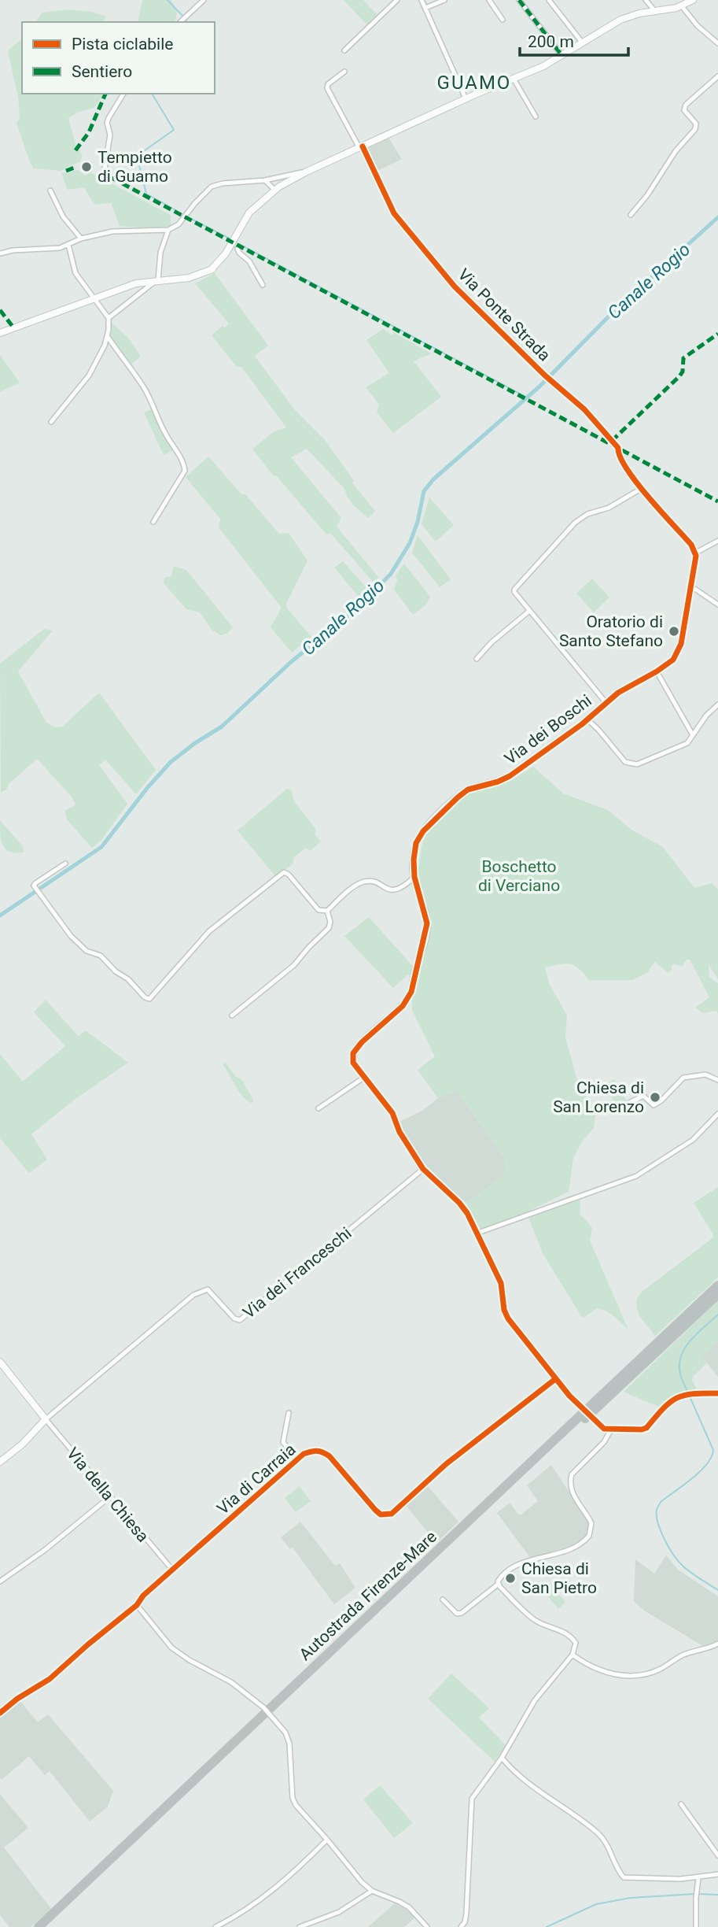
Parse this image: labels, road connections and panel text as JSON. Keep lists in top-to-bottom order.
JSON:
{
  "streets": {
    "highway": ["Autostrada Firenze-Mare"],
    "street": [
      "Via Ponte Strada",
      "Via dei Boschi",
      "Via dei Franceschi",
      "Via di Carraia",
      "Via della Chiesa"
    ]
  },
  "crossings": [
    ["Via Ponte Strada", "Via dei Boschi"],
    ["Via dei Boschi", "Via dei Franceschi"],
    ["Via dei Boschi", "Via di Carraia"],
    ["Via dei Franceschi", "Via della Chiesa"],
    ["Via di Carraia", "Via della Chiesa"]
  ],
  "districts": ["GUAMO"],
  "water": ["Canale Rogio"],
  "parks": ["Boschetto di Verciano"],
  "places": [
    "Tempietto di Guamo",
    "Oratorio di Santo Stefano",
    "Chiesa di San Lorenzo",
    "Chiesa di San Pietro"
  ],
  "legend": ["Pista ciclabile", "Sentiero"],
  "scale_bar": "200 m"
}
